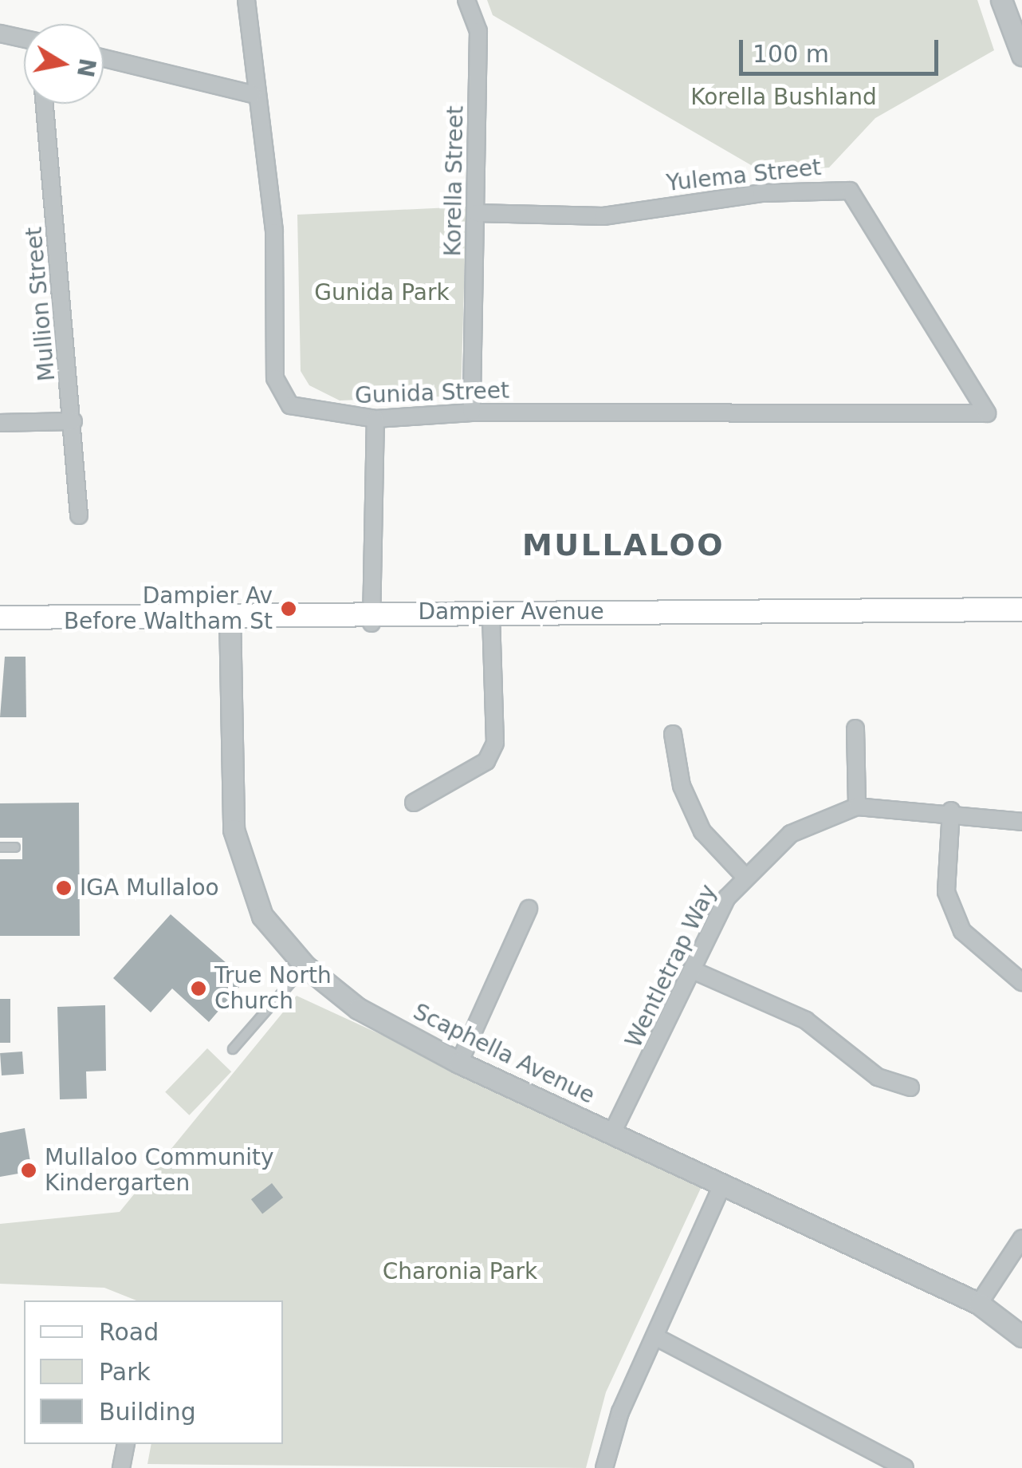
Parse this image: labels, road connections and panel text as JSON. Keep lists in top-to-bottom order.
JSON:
{
  "streets": {
    "main road": ["Dampier Avenue"],
    "street": [
      "Yulema Street",
      "Korella Street",
      "Mullion Street",
      "Gunida Street",
      "Wentletrap Way",
      "Scaphella Avenue"
    ]
  },
  "crossings": [
    ["Yulema Street", "Korella Street"],
    ["Yulema Street", "Gunida Street"],
    ["Korella Street", "Gunida Street"],
    ["Dampier Avenue", "Scaphella Avenue"],
    ["Wentletrap Way", "Scaphella Avenue"]
  ],
  "districts": ["MULLALOO"],
  "parks": ["Korella Bushland", "Gunida Park", "Charonia Park"],
  "places": [
    "Dampier Av Before Waltham St",
    "IGA Mullaloo",
    "True North Church",
    "Mullaloo Community Kindergarten"
  ],
  "legend": ["Road", "Park", "Building"],
  "scale_bar": "100 m",
  "north": "right"
}
